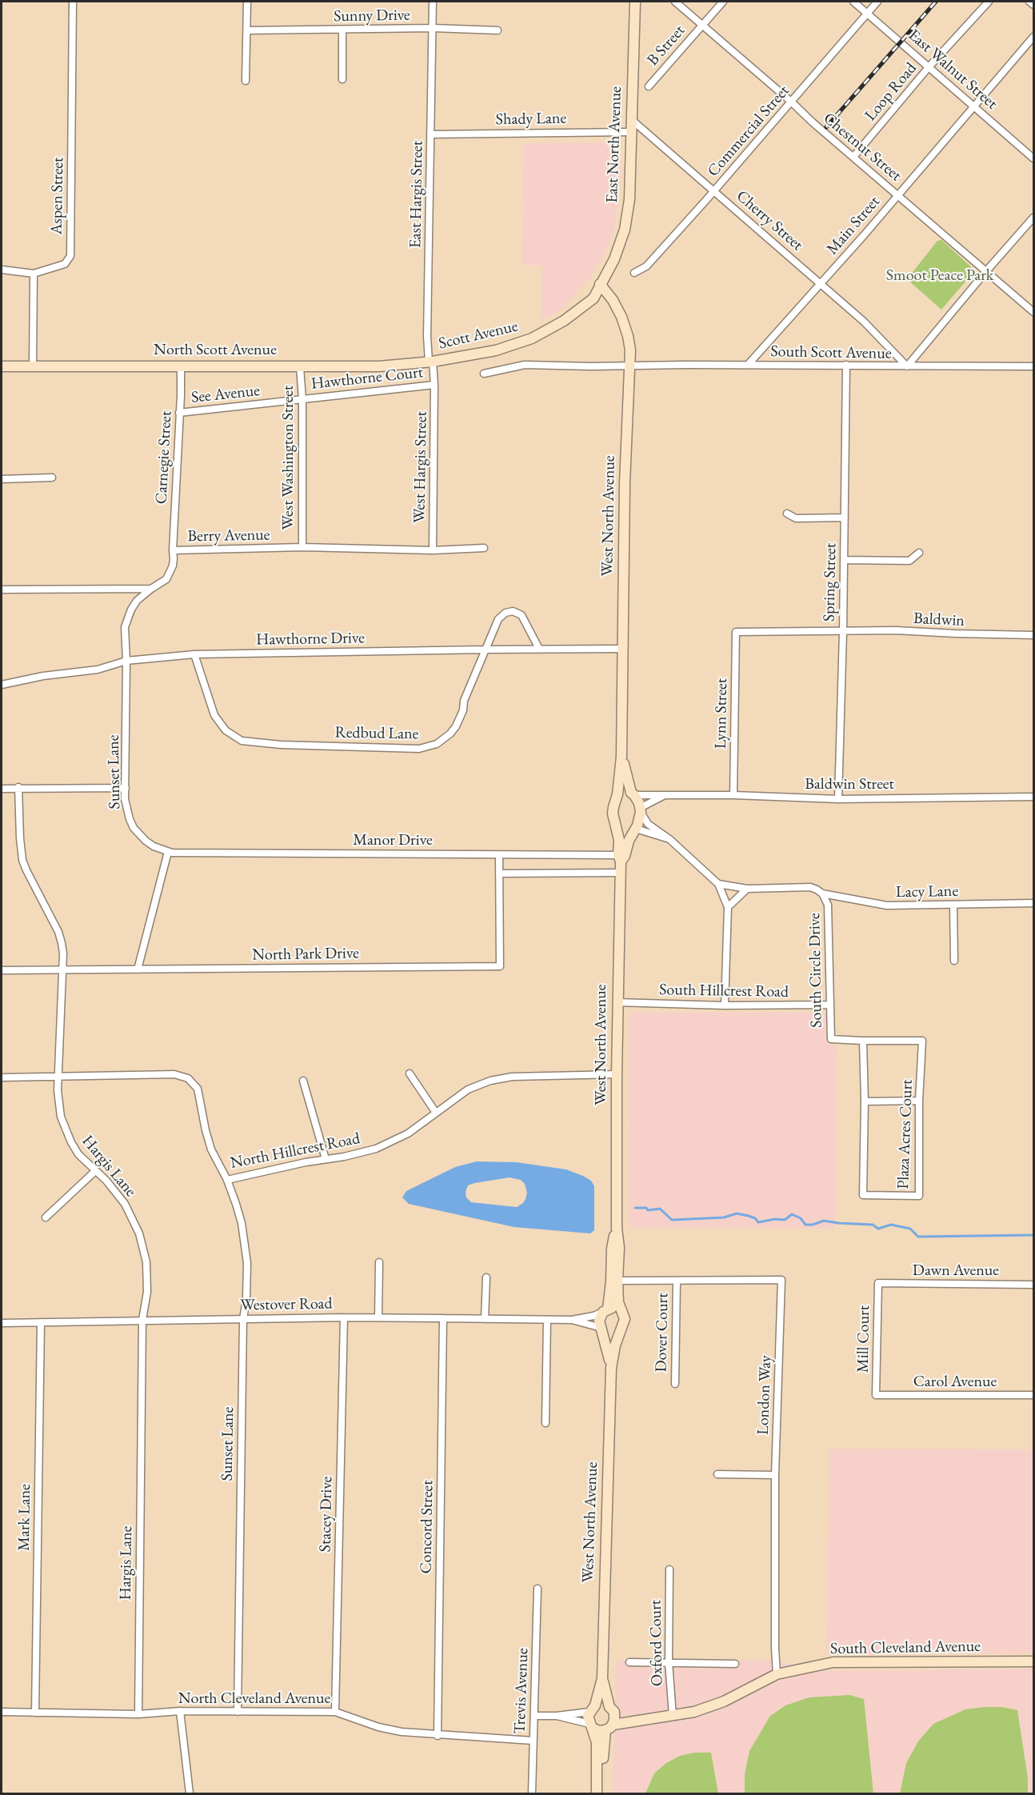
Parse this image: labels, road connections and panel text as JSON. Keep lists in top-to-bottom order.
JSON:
{
  "streets": {
    "main road": [
      "East North Avenue",
      "Scott Avenue",
      "North Scott Avenue",
      "West North Avenue",
      "South Cleveland Avenue"
    ],
    "street": [
      "Sunny Drive",
      "B Street",
      "East Walnut Street",
      "Loop Road",
      "Shady Lane",
      "Commercial Street",
      "Chestnut Street",
      "East Hargis Street",
      "Aspen Street",
      "Cherry Street",
      "Main Street",
      "South Scott Avenue",
      "Hawthorne Court",
      "See Avenue",
      "Carnegie Street",
      "West Washington Street",
      "West Hargis Street",
      "Berry Avenue",
      "Spring Street",
      "Baldwin",
      "Hawthorne Drive",
      "Lynn Street",
      "Redbud Lane",
      "Sunset Lane",
      "Baldwin Street",
      "Manor Drive",
      "Lacy Lane",
      "North Park Drive",
      "South Circle Drive",
      "South Hillcrest Road",
      "Plaza Acres Court",
      "North Hillcrest Road",
      "Hargis Lane",
      "Dawn Avenue",
      "Westover Road",
      "Dover Court",
      "Mill Court",
      "Carol Avenue",
      "London Way",
      "Stacey Drive",
      "Mark Lane",
      "Concord Street",
      "Oxford Court",
      "Trevis Avenue",
      "North Cleveland Avenue"
    ]
  },
  "crossings": [
    ["Sunny Drive", "East Hargis Street"],
    ["B Street", "Chestnut Street"],
    ["East Walnut Street", "Loop Road"],
    ["East Walnut Street", "Commercial Street"],
    ["East Walnut Street", "Main Street"],
    ["Loop Road", "Chestnut Street"],
    ["Shady Lane", "East North Avenue"],
    ["Shady Lane", "East Hargis Street"],
    ["Commercial Street", "Chestnut Street"],
    ["Commercial Street", "Cherry Street"],
    ["East North Avenue", "Cherry Street"],
    ["East North Avenue", "Scott Avenue"],
    ["East North Avenue", "West North Avenue"],
    ["Chestnut Street", "Main Street"],
    ["East Hargis Street", "Scott Avenue"],
    ["East Hargis Street", "North Scott Avenue"],
    ["East Hargis Street", "Hawthorne Court"],
    ["East Hargis Street", "West Hargis Street"],
    ["Cherry Street", "Main Street"],
    ["Cherry Street", "South Scott Avenue"],
    ["Main Street", "South Scott Avenue"],
    ["Scott Avenue", "North Scott Avenue"],
    ["Scott Avenue", "West North Avenue"],
    ["North Scott Avenue", "Carnegie Street"],
    ["North Scott Avenue", "West Washington Street"],
    ["South Scott Avenue", "West North Avenue"],
    ["South Scott Avenue", "Spring Street"],
    ["Hawthorne Court", "See Avenue"],
    ["Hawthorne Court", "West Washington Street"],
    ["Hawthorne Court", "West Hargis Street"],
    ["See Avenue", "Carnegie Street"],
    ["See Avenue", "West Washington Street"],
    ["Carnegie Street", "Berry Avenue"],
    ["West Washington Street", "Berry Avenue"],
    ["West Hargis Street", "Berry Avenue"],
    ["West North Avenue", "Hawthorne Drive"],
    ["West North Avenue", "Baldwin Street"],
    ["West North Avenue", "Manor Drive"],
    ["West North Avenue", "South Hillcrest Road"],
    ["West North Avenue", "North Hillcrest Road"],
    ["West North Avenue", "Westover Road"],
    ["West North Avenue", "London Way"],
    ["West North Avenue", "South Cleveland Avenue"],
    ["Berry Avenue", "Sunset Lane"],
    ["Spring Street", "Baldwin"],
    ["Spring Street", "Baldwin Street"],
    ["Baldwin", "Lynn Street"],
    ["Hawthorne Drive", "Redbud Lane"],
    ["Hawthorne Drive", "Sunset Lane"],
    ["Lynn Street", "Baldwin Street"],
    ["Sunset Lane", "Manor Drive"],
    ["Sunset Lane", "North Hillcrest Road"],
    ["Sunset Lane", "Westover Road"],
    ["Sunset Lane", "North Cleveland Avenue"],
    ["Manor Drive", "North Park Drive"],
    ["Lacy Lane", "South Circle Drive"],
    ["North Park Drive", "Hargis Lane"],
    ["South Circle Drive", "South Hillcrest Road"],
    ["South Circle Drive", "Plaza Acres Court"],
    ["North Hillcrest Road", "Hargis Lane"],
    ["Hargis Lane", "Westover Road"],
    ["Hargis Lane", "North Cleveland Avenue"],
    ["Dawn Avenue", "Mill Court"],
    ["Westover Road", "Stacey Drive"],
    ["Westover Road", "Mark Lane"],
    ["Westover Road", "Concord Street"],
    ["Dover Court", "London Way"],
    ["Mill Court", "Carol Avenue"],
    ["London Way", "South Cleveland Avenue"],
    ["Stacey Drive", "North Cleveland Avenue"],
    ["Mark Lane", "North Cleveland Avenue"],
    ["Concord Street", "North Cleveland Avenue"],
    ["Oxford Court", "South Cleveland Avenue"],
    ["Trevis Avenue", "North Cleveland Avenue"]
  ],
  "parks": ["Smoot Peace Park"]
}
